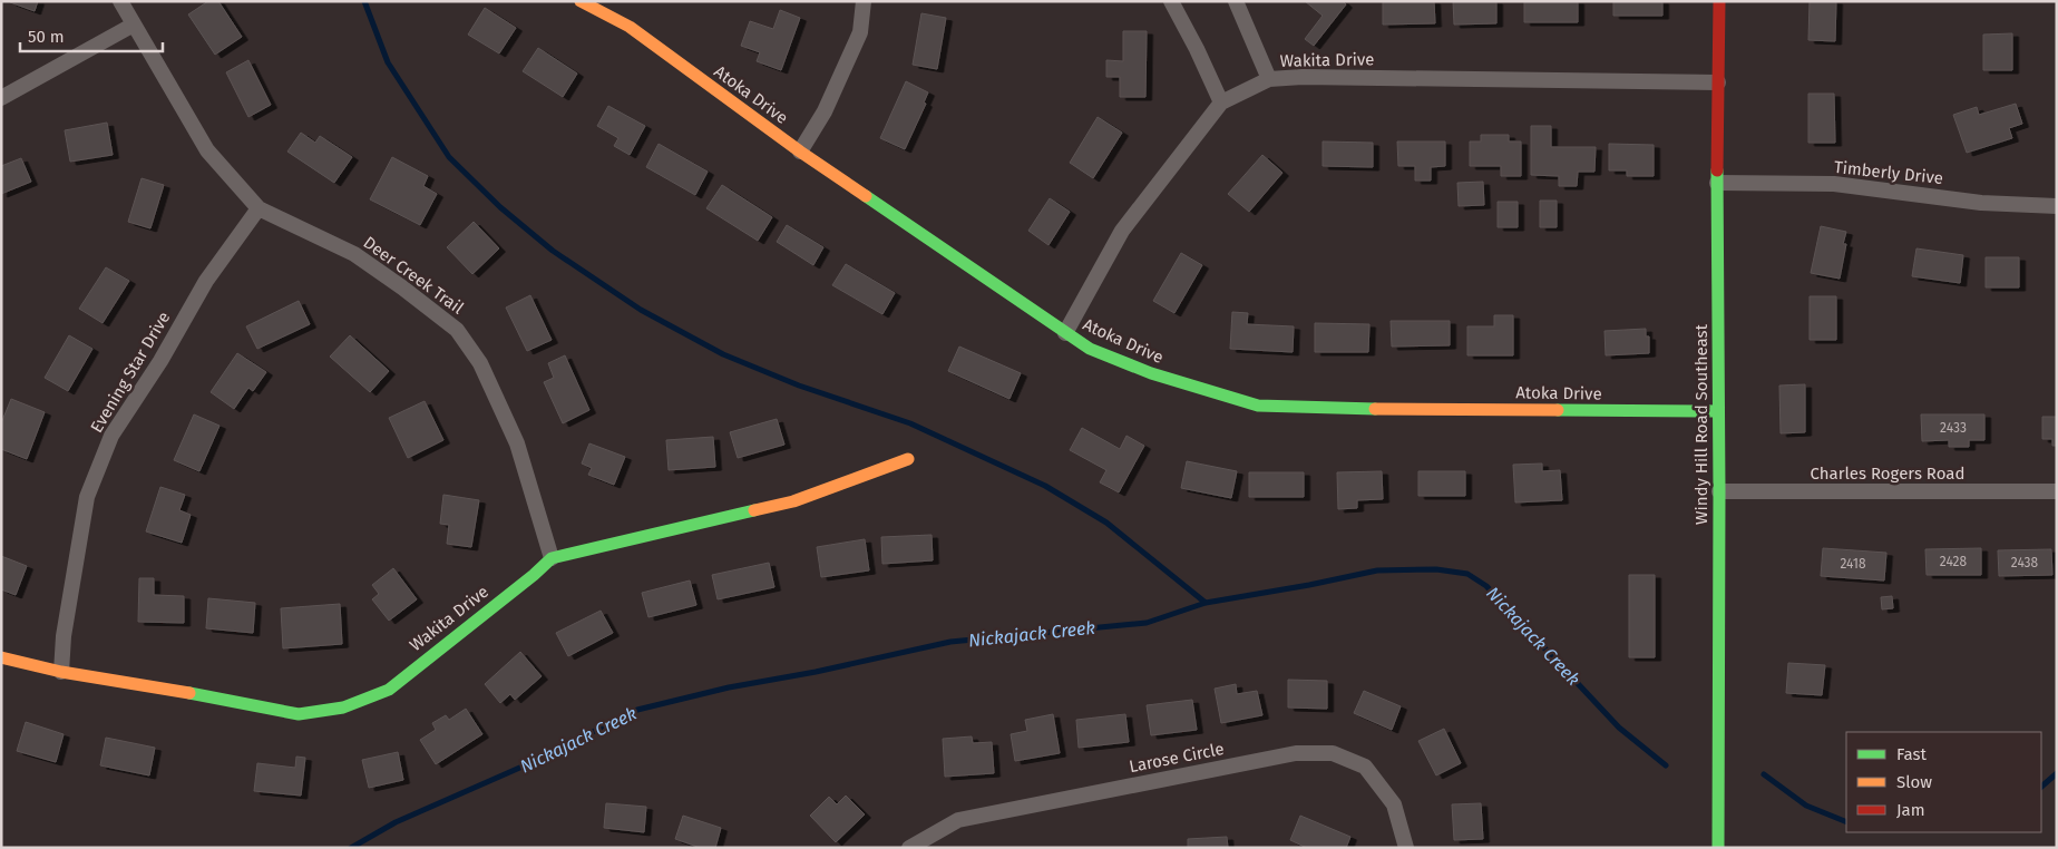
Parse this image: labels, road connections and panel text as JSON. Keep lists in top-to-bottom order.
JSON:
{
  "streets": {
    "street": [
      "Wakita Drive",
      "Atoka Drive",
      "Timberly Drive",
      "Deer Creek Trail",
      "Evening Star Drive",
      "Windy Hill Road Southeast",
      "Charles Rogers Road",
      "Larose Circle"
    ]
  },
  "crossings": [
    ["Wakita Drive", "Atoka Drive"],
    ["Wakita Drive", "Deer Creek Trail"],
    ["Wakita Drive", "Evening Star Drive"],
    ["Wakita Drive", "Windy Hill Road Southeast"],
    ["Atoka Drive", "Windy Hill Road Southeast"],
    ["Timberly Drive", "Windy Hill Road Southeast"],
    ["Deer Creek Trail", "Evening Star Drive"],
    ["Windy Hill Road Southeast", "Charles Rogers Road"]
  ],
  "water": ["Nickajack Creek"],
  "house_numbers": [
    "2433",
    "2428",
    "2438",
    "2418"
  ],
  "legend": ["Fast", "Slow", "Jam"],
  "scale_bar": "50 m"
}
